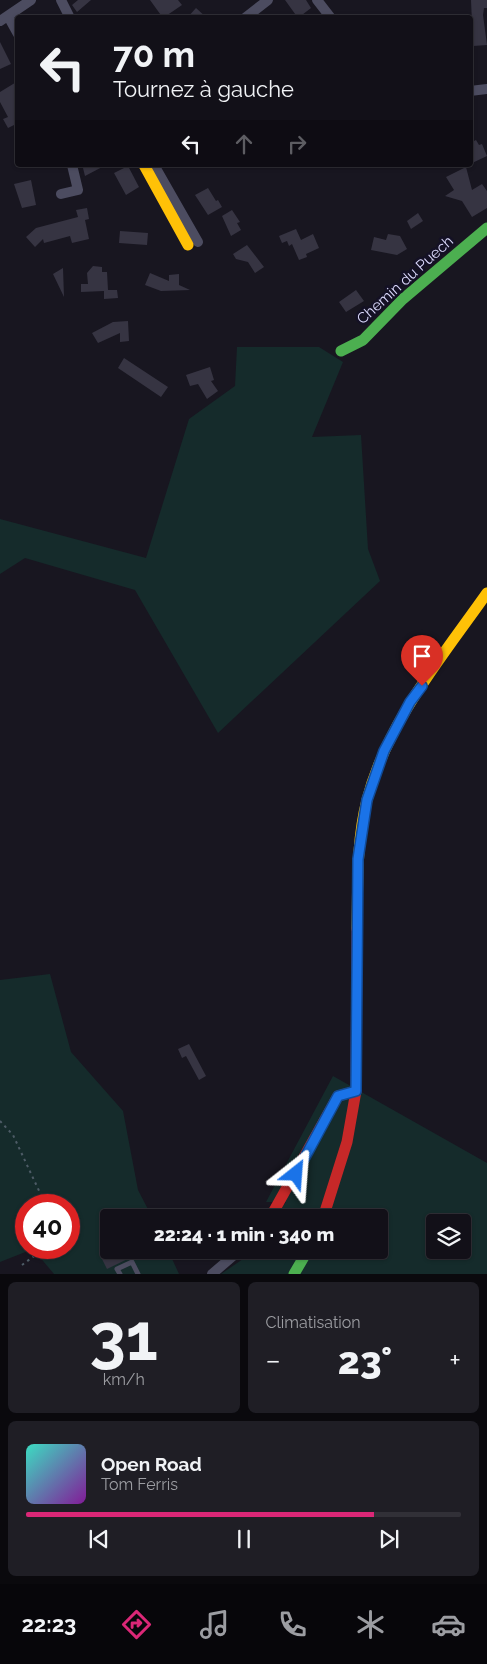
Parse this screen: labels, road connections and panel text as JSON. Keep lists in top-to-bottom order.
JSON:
{
  "streets": {
    "main road": ["Chemin du Puech"]
  },
  "page": {
    "turn": ["70 m", "Tournez à gauche"],
    "limit": "40",
    "trip": "22:24 · 1 min · 340 m",
    "tile": [
      ["31", "km/h"],
      "Climatisation"
    ],
    "heat": ["−", "23°", "+"],
    "song": ["Open Road", "Tom Ferris"],
    "tabs": "22:23"
  }
}
